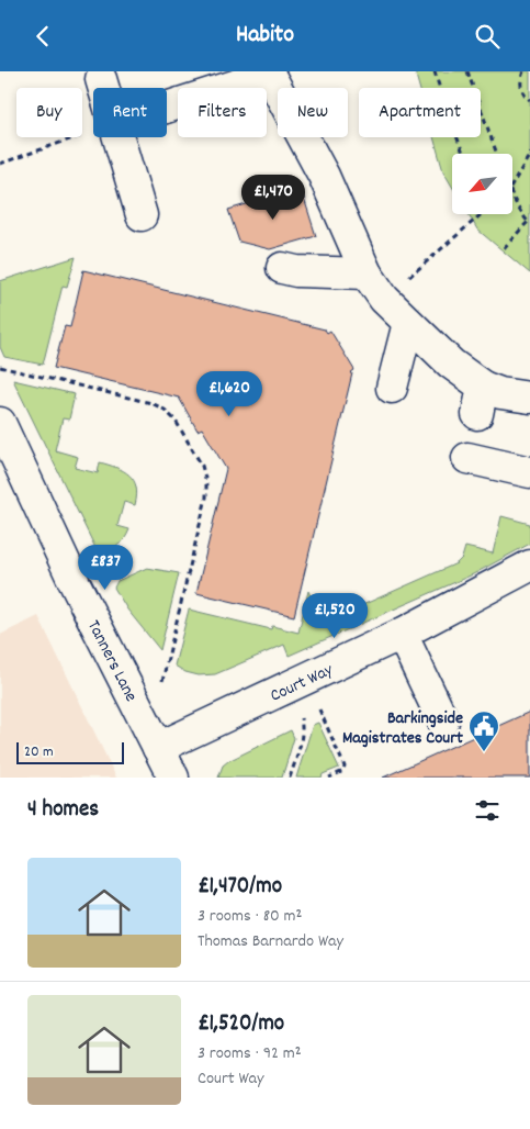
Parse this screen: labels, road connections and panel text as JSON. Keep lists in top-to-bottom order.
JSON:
{
  "streets": {
    "street": ["Tanners Lane", "Court Way"]
  },
  "crossings": [
    ["Tanners Lane", "Court Way"]
  ],
  "places": {
    "public building": ["Barkingside Magistrates Court"]
  },
  "scale_bar": "20 m",
  "north": "bottom left",
  "page": {
    "header": "Habito",
    "chip": [
      "Buy",
      "Rent",
      "Filters",
      "New",
      "Apartment"
    ],
    "price": [
      "£1,470",
      "£1,620",
      "£837",
      "£1,520"
    ],
    "scale": "20 m",
    "heading": "4 homes",
    "list": [
      {
        "name": "£1,470/mo",
        "note": "3 rooms · 80 m² · Thomas Barnardo Way"
      },
      {
        "name": "£1,520/mo",
        "note": "3 rooms · 92 m² · Court Way"
      }
    ]
  }
}
